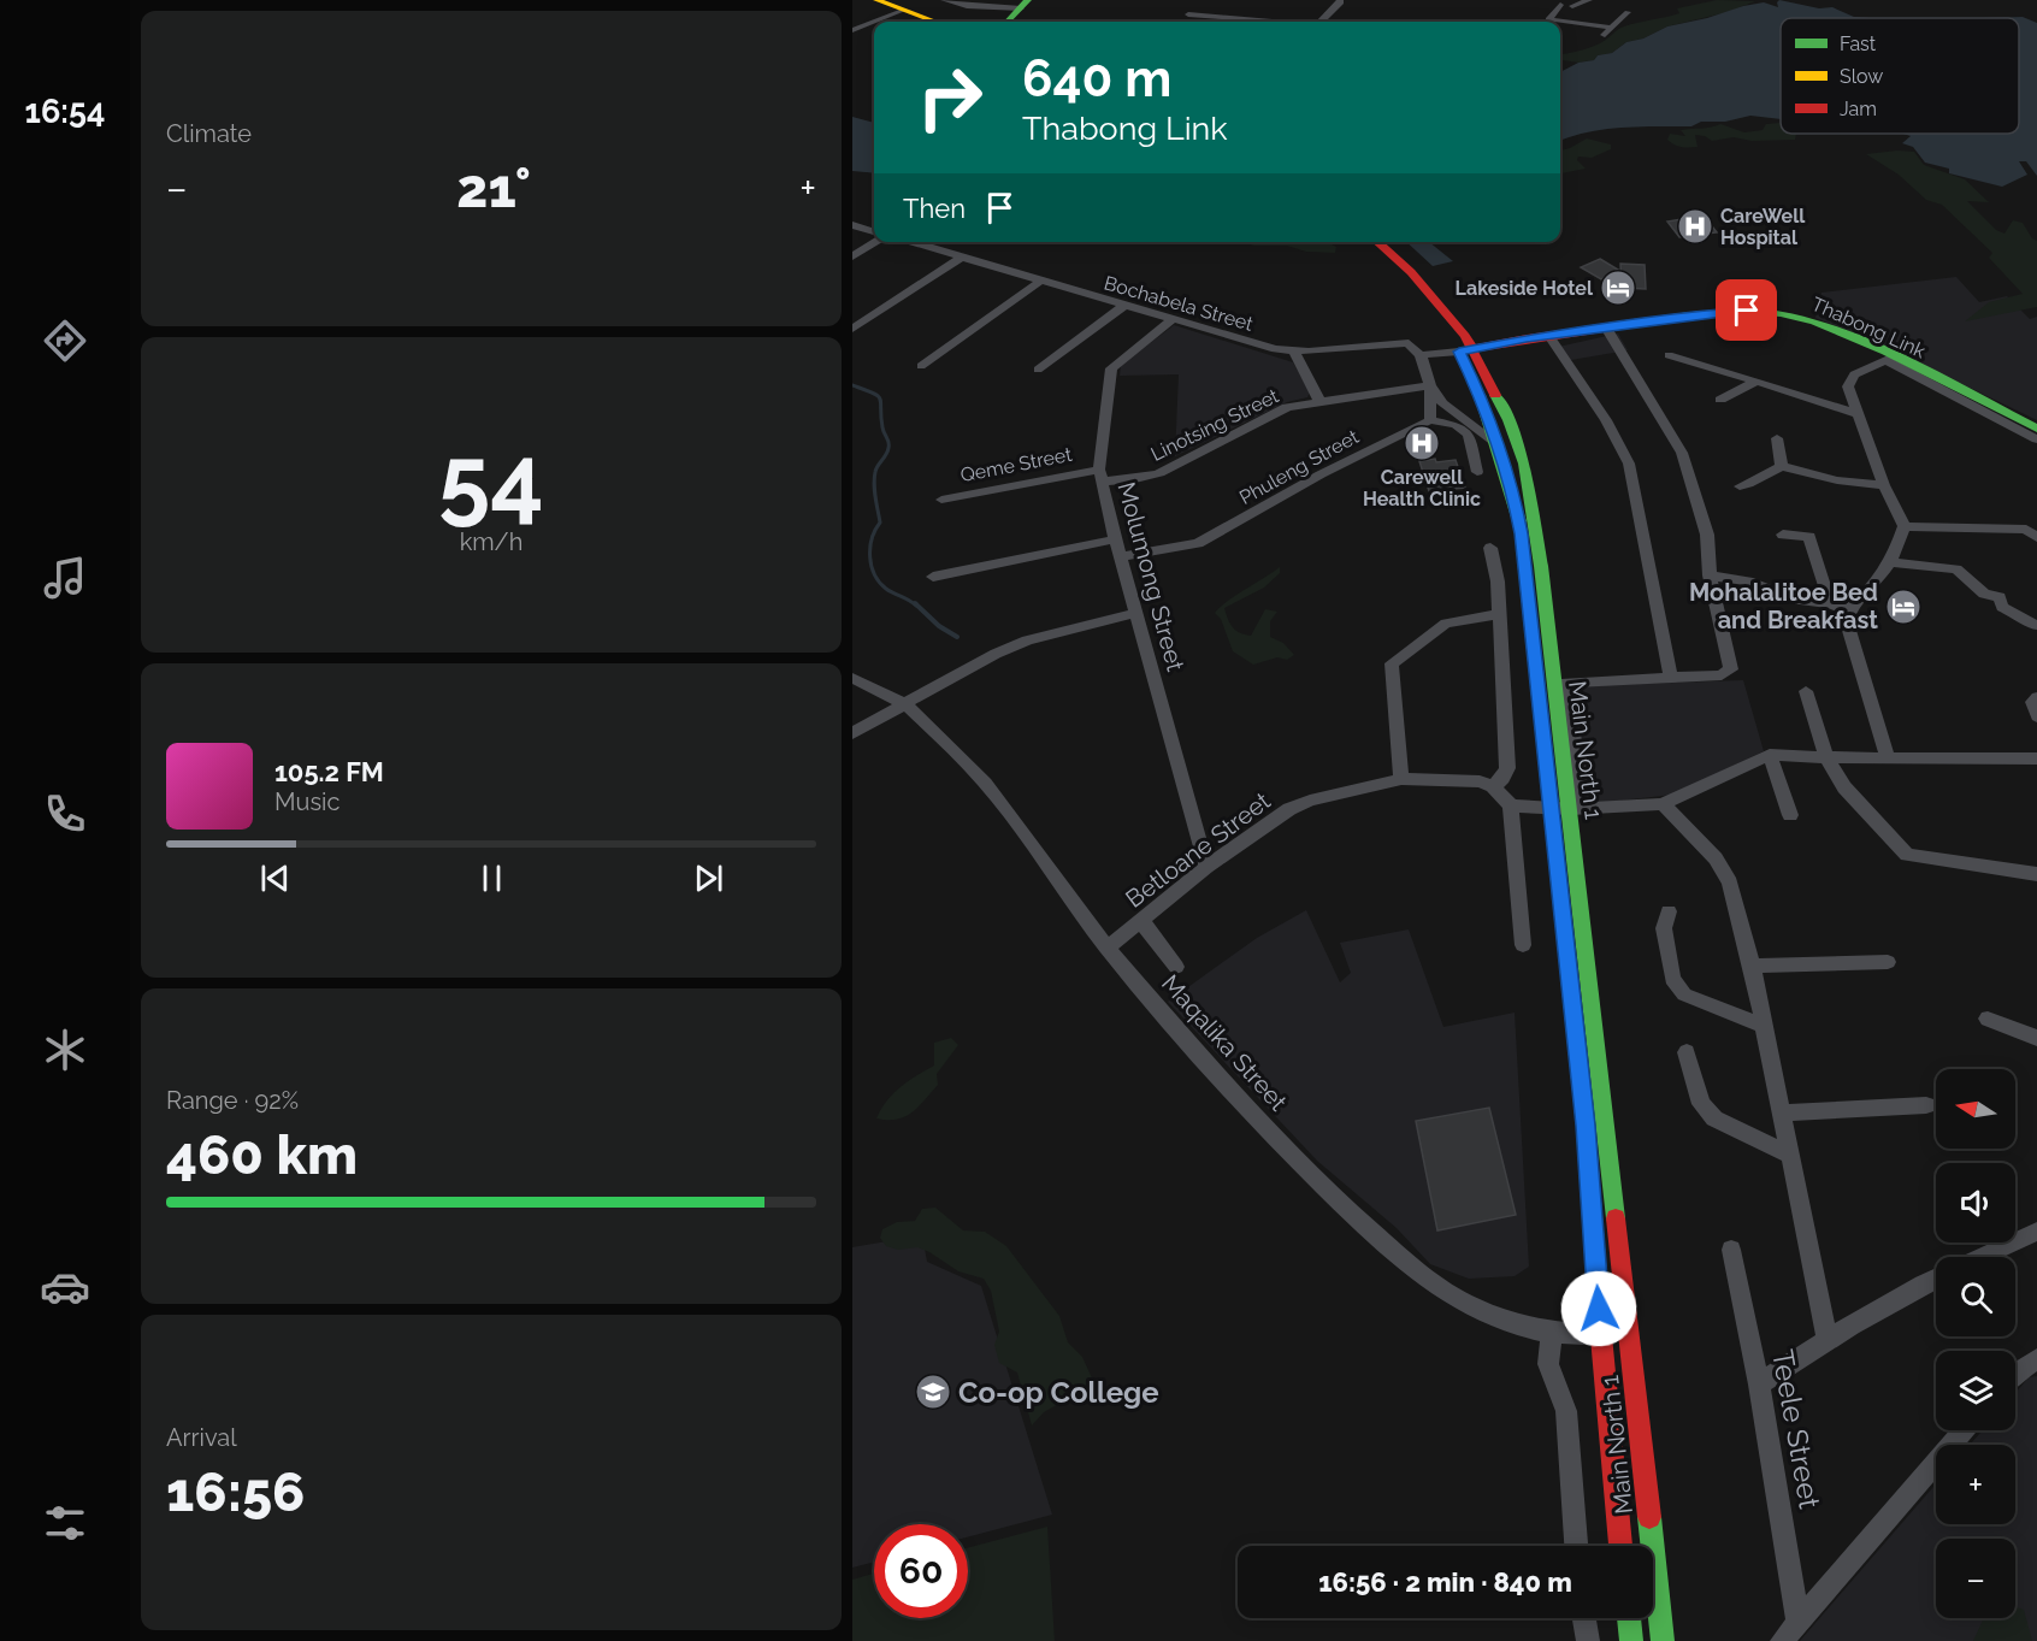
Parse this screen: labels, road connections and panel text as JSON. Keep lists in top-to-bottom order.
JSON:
{
  "streets": {
    "main road": ["Thabong Link", "Main North 1"],
    "street": [
      "Bochabela Street",
      "Linotsing Street",
      "Qeme Street",
      "Phuleng Street",
      "Molumong Street",
      "Betloane Street",
      "Maqalika Street",
      "Teele Street"
    ]
  },
  "crossings": [
    ["Bochabela Street", "Molumong Street"],
    ["Thabong Link", "Main North 1"],
    ["Linotsing Street", "Qeme Street"],
    ["Linotsing Street", "Molumong Street"],
    ["Qeme Street", "Molumong Street"],
    ["Phuleng Street", "Molumong Street"],
    ["Molumong Street", "Betloane Street"],
    ["Main North 1", "Maqalika Street"],
    ["Betloane Street", "Maqalika Street"]
  ],
  "places": {
    "hospital": ["CareWell Hospital", "Carewell Health Clinic"],
    "hotel": ["Lakeside Hotel", "Mohalalitoe Bed and Breakfast"],
    "school or university": ["Co-op College"]
  },
  "legend": ["Fast", "Slow", "Jam"],
  "north": "left",
  "page": {
    "tabs": "16:54",
    "tile": [
      "Climate",
      ["54", "km/h"],
      ["Range · 92%", "460 km"],
      ["Arrival", "16:56"]
    ],
    "turn": ["640 m", "Thabong Link"],
    "heat": ["−", "21°", "+"],
    "then": "Then",
    "song": ["105.2 FM", "Music"],
    "map_buttons": ["+", "−"],
    "limit": "60",
    "trip": "16:56 · 2 min · 840 m"
  }
}
